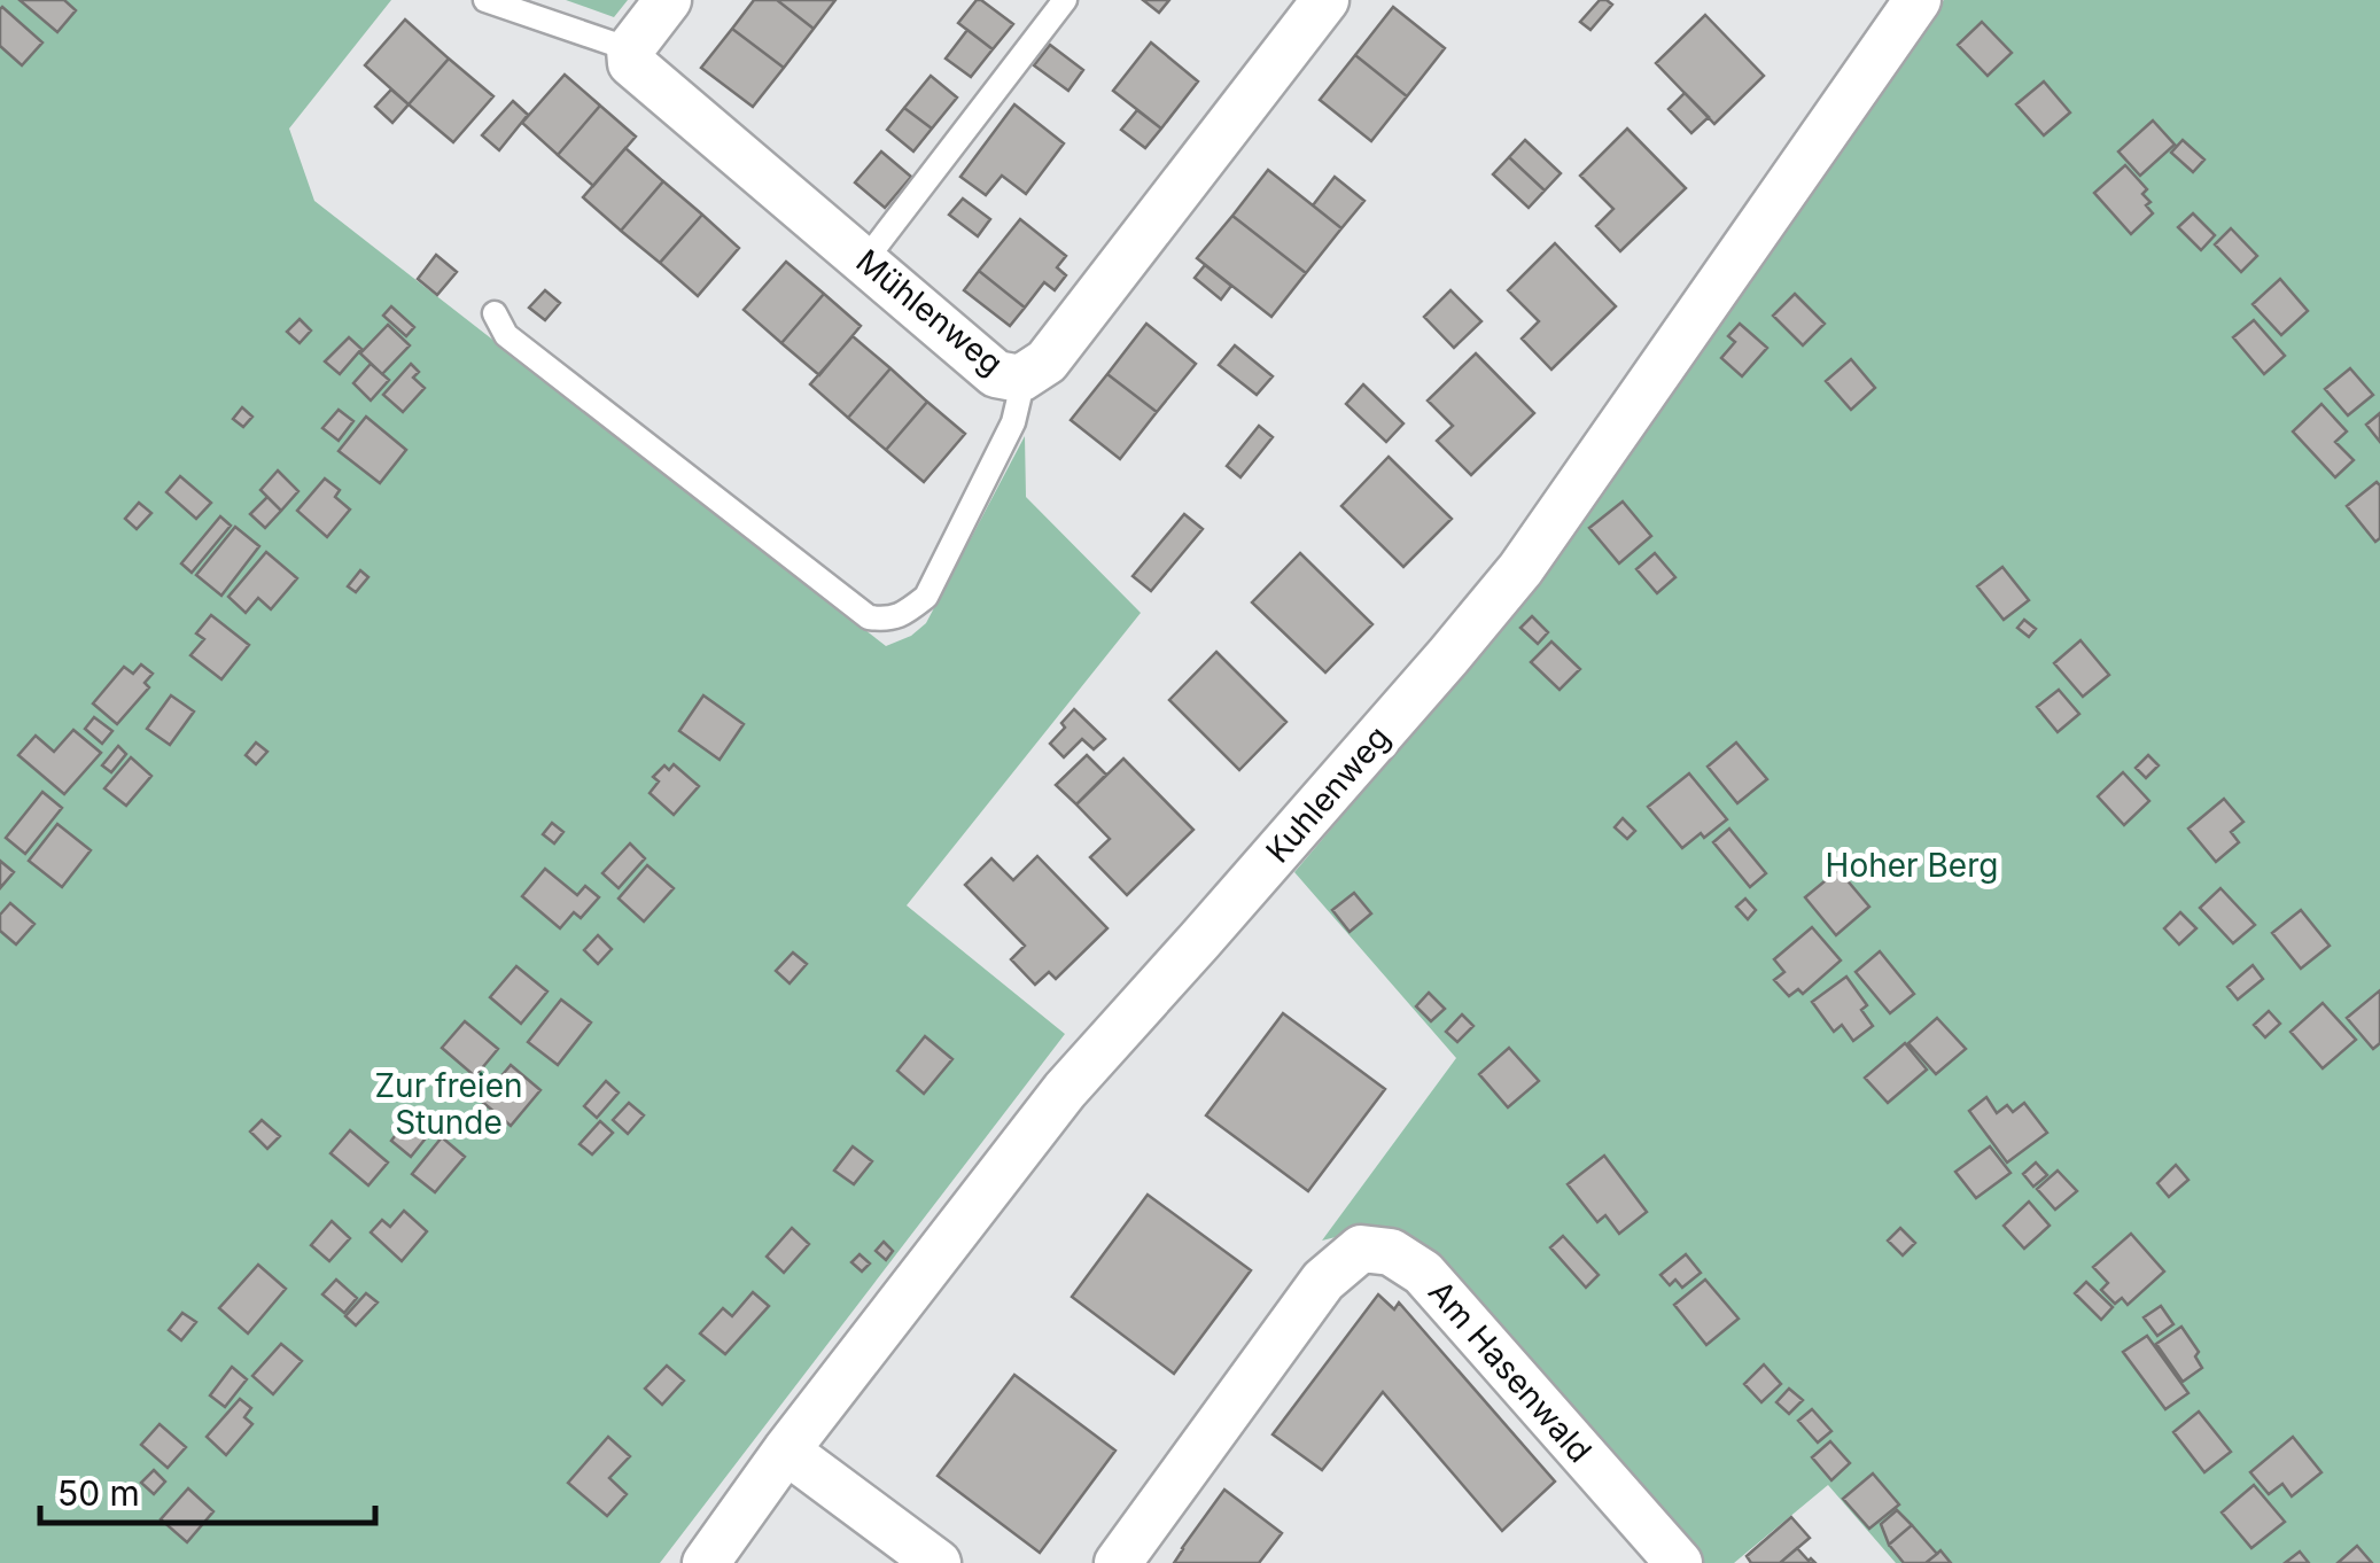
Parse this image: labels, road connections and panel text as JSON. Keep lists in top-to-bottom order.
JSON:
{
  "streets": {
    "street": ["Mühlenweg", "Kuhlenweg", "Am Hasenwald"]
  },
  "parks": ["Hoher Berg", "Zur freien Stunde"],
  "scale_bar": "50 m"
}
